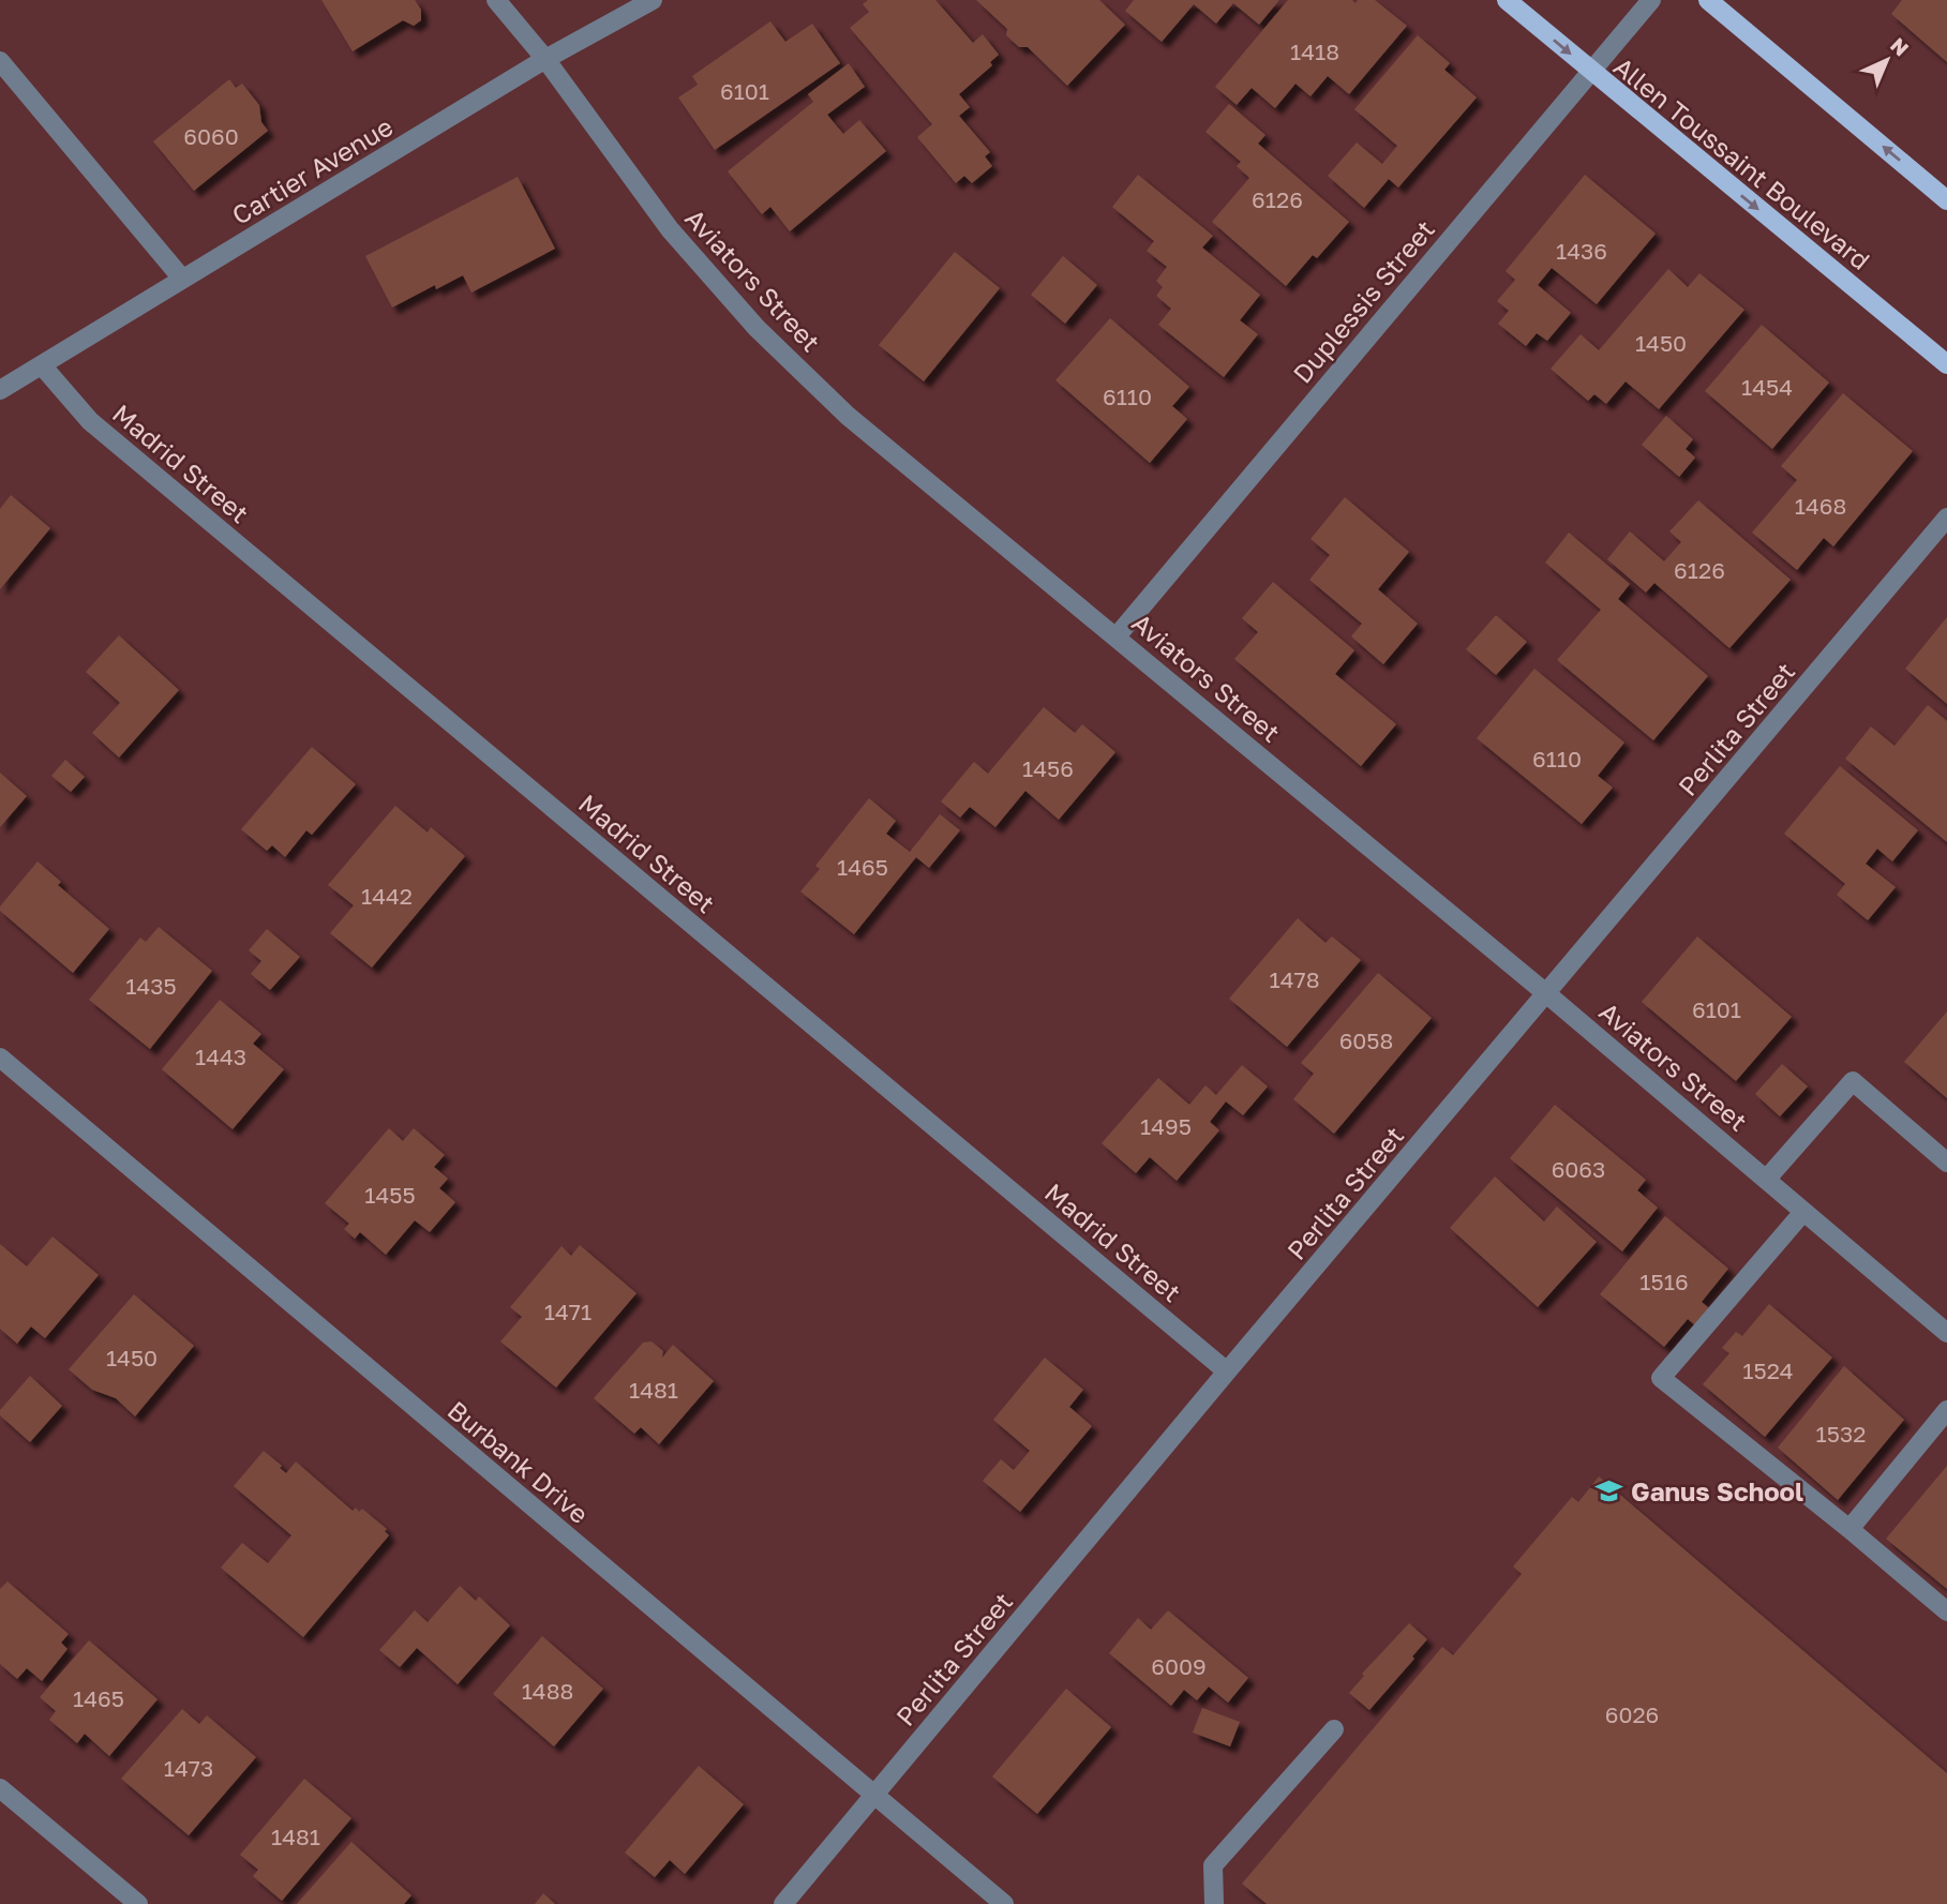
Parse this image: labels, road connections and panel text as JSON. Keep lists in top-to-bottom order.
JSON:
{
  "streets": {
    "main road": ["Allen Toussaint Boulevard"],
    "street": [
      "Cartier Avenue",
      "Aviators Street",
      "Duplessis Street",
      "Madrid Street",
      "Perlita Street",
      "Burbank Drive"
    ]
  },
  "crossings": [
    ["Allen Toussaint Boulevard", "Duplessis Street"],
    ["Cartier Avenue", "Aviators Street"],
    ["Cartier Avenue", "Madrid Street"],
    ["Aviators Street", "Duplessis Street"],
    ["Aviators Street", "Perlita Street"],
    ["Madrid Street", "Perlita Street"],
    ["Perlita Street", "Burbank Drive"]
  ],
  "places": {
    "school or university": ["Ganus School"]
  },
  "house_numbers": [
    "1418",
    "6101",
    "6060",
    "6126",
    "1436",
    "1450",
    "1454",
    "6110",
    "1468",
    "6126",
    "6110",
    "1456",
    "1465",
    "1442",
    "1478",
    "1435",
    "6101",
    "6058",
    "1443",
    "1495",
    "6063",
    "1455",
    "1516",
    "1471",
    "1450",
    "1524",
    "1481",
    "1532",
    "6009",
    "1488",
    "1465",
    "6026",
    "1473",
    "1481"
  ],
  "north": "top right"
}
